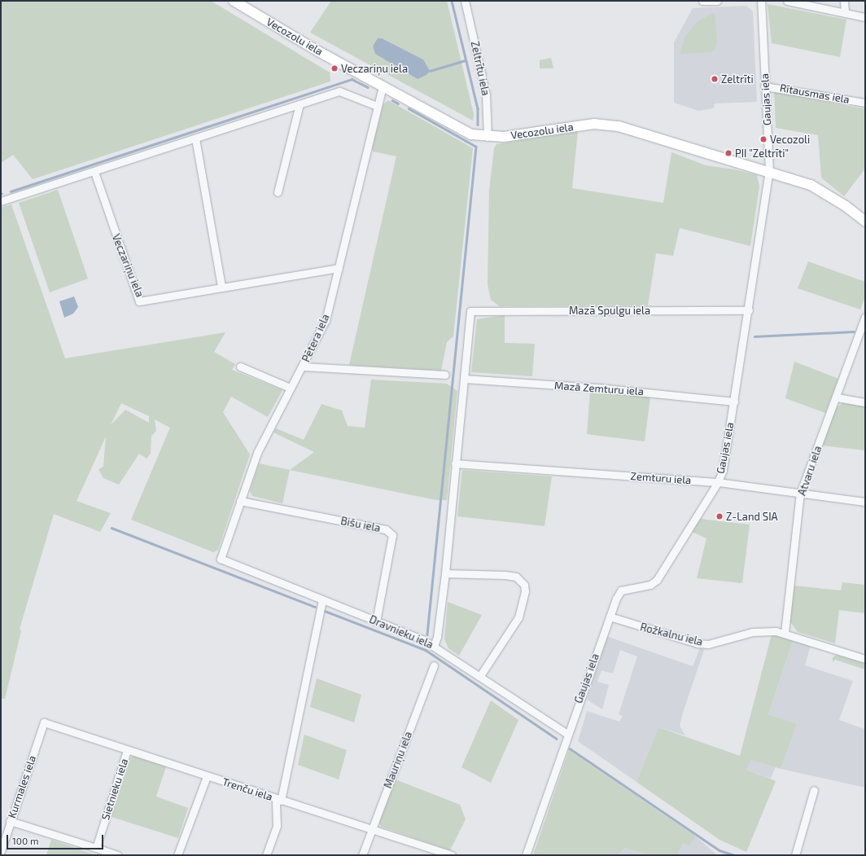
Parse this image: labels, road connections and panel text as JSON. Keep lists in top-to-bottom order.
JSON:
{
  "streets": {
    "street": [
      "Vecozolu iela",
      "Zeltrītu iela",
      "Rītausmas iela",
      "Gaujas iela",
      "Veczariņu iela",
      "Mazā Spulgu iela",
      "Pētera iela",
      "Mazā Zemturu iela",
      "Atvaru iela",
      "Zemturu iela",
      "Bišu iela",
      "Dravnieku iela",
      "Rožkalnu iela",
      "Mauriņu iela",
      "Kurmales iela",
      "Sietnieku iela",
      "Trenču iela"
    ]
  },
  "crossings": [
    ["Vecozolu iela", "Zeltrītu iela"],
    ["Vecozolu iela", "Gaujas iela"],
    ["Vecozolu iela", "Pētera iela"],
    ["Rītausmas iela", "Gaujas iela"],
    ["Gaujas iela", "Mazā Spulgu iela"],
    ["Gaujas iela", "Mazā Zemturu iela"],
    ["Gaujas iela", "Zemturu iela"],
    ["Gaujas iela", "Dravnieku iela"],
    ["Gaujas iela", "Rožkalnu iela"],
    ["Veczariņu iela", "Pētera iela"],
    ["Mazā Spulgu iela", "Mazā Zemturu iela"],
    ["Pētera iela", "Bišu iela"],
    ["Pētera iela", "Dravnieku iela"],
    ["Atvaru iela", "Zemturu iela"],
    ["Atvaru iela", "Rožkalnu iela"],
    ["Bišu iela", "Dravnieku iela"],
    ["Mauriņu iela", "Trenču iela"],
    ["Kurmales iela", "Trenču iela"],
    ["Sietnieku iela", "Trenču iela"]
  ],
  "places": [
    "Veczariņu iela",
    "Zeltrīti",
    "Vecozoli",
    "PII \"Zeltrīti\"",
    "Z-Land SIA"
  ],
  "scale_bar": "100 m"
}
